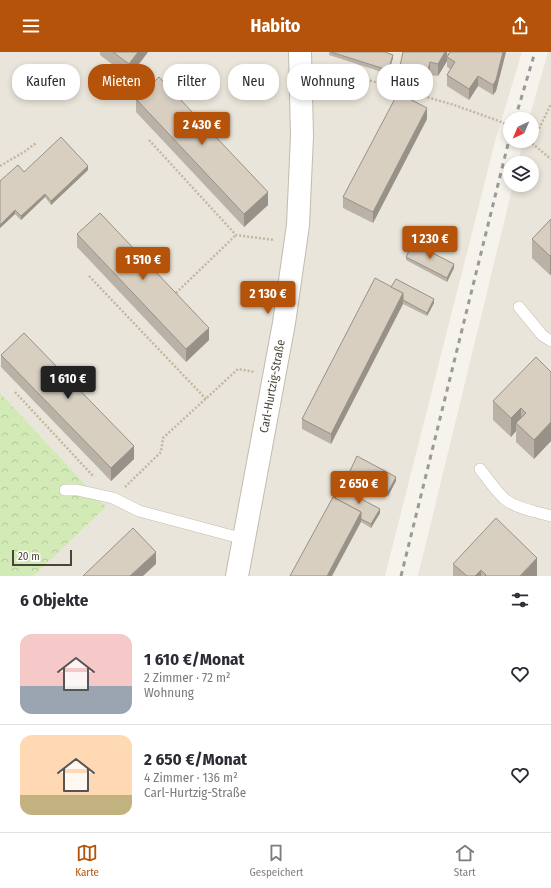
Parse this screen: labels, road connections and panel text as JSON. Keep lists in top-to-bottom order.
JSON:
{
  "streets": {
    "street": ["Carl-Hurtzig-Straße"]
  },
  "scale_bar": "20 m",
  "north": "bottom left",
  "page": {
    "header": "Habito",
    "chip": [
      "Kaufen",
      "Mieten",
      "Filter",
      "Neu",
      "Wohnung",
      "Haus"
    ],
    "price": [
      "2 430 €",
      "1 230 €",
      "1 510 €",
      "2 130 €",
      "1 610 €",
      "2 650 €"
    ],
    "scale": "20 m",
    "heading": "6 Objekte",
    "list": [
      {
        "name": "1 610 €/Monat",
        "note": "2 Zimmer · 72 m² · Wohnung"
      },
      {
        "name": "2 650 €/Monat",
        "note": "4 Zimmer · 136 m² · Carl-Hurtzig-Straße"
      }
    ],
    "tabs": ["Karte", "Gespeichert", "Start"]
  }
}
